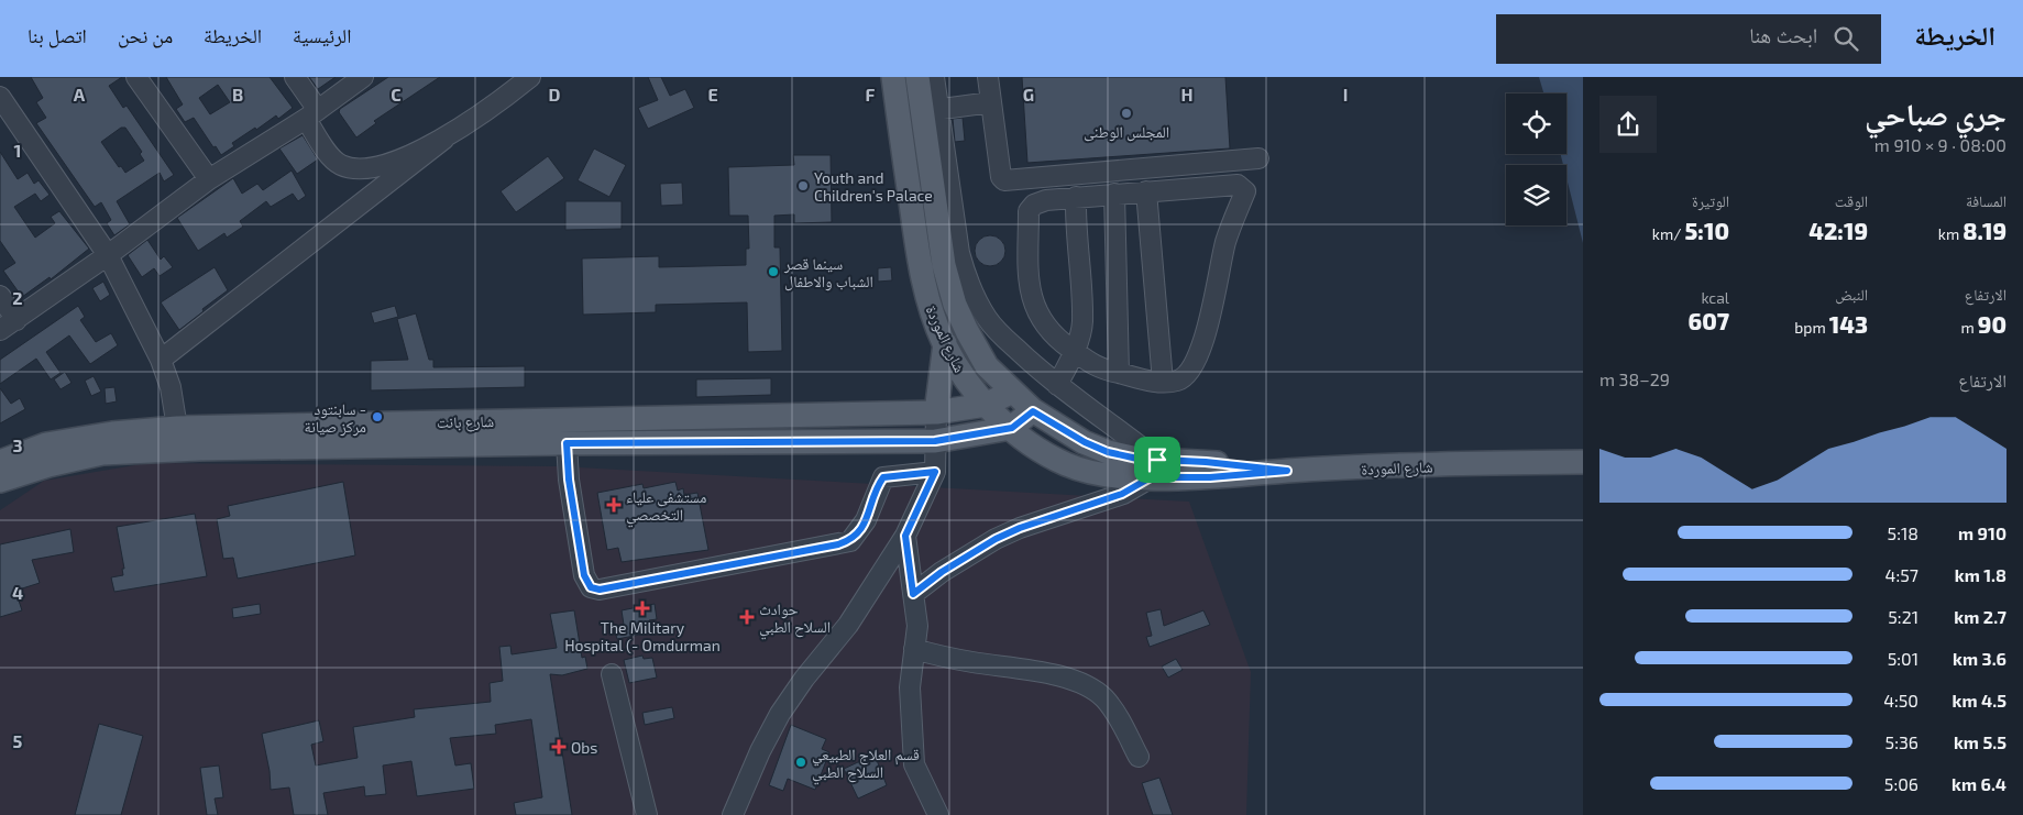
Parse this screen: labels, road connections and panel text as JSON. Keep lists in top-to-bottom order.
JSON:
{
  "streets": {
    "main road": ["شارع الموردة", "شارع بانت"]
  },
  "crossings": [
    ["شارع الموردة", "شارع بانت"]
  ],
  "places": {
    "other": [
      "المجلس الوطنى",
      "Youth and Children's Palace",
      "سينما قصر الشباب والاطفال",
      "سابنتود - مركز صيانة",
      "قسم العلاج الطبيعي السلاح الطبي"
    ],
    "health": [
      "مستشفى علياء التخصصي",
      "The Military Hospital (- Omdurman",
      "حوادث السلاح الطبي",
      "Obs"
    ]
  },
  "page": {
    "header": "الخريطة",
    "search": "ابحث هنا",
    "nav": [
      "الرئيسية",
      "الخريطة",
      "من نحن",
      "اتصل بنا"
    ],
    "heading": ["جري صباحي", "08:00 · 9 × 910 m"],
    "stats": [
      ["المسافة", "8.19 km"],
      ["الوقت", "42:19"],
      ["الوتيرة", "5:10 /km"],
      ["الارتفاع", "90 m"],
      ["النبض", "143 bpm"],
      ["kcal", "607"]
    ],
    "chart": ["الارتفاع", "29–38 m"],
    "list": [
      {
        "name": "910 m",
        "note": "5:18"
      },
      {
        "name": "1.8 km",
        "note": "4:57"
      },
      {
        "name": "2.7 km",
        "note": "5:21"
      },
      {
        "name": "3.6 km",
        "note": "5:01"
      },
      {
        "name": "4.5 km",
        "note": "4:50"
      },
      {
        "name": "5.5 km",
        "note": "5:36"
      },
      {
        "name": "6.4 km",
        "note": "5:06"
      }
    ]
  },
  "grid": {
    "columns": [
      "A",
      "B",
      "C",
      "D",
      "E",
      "F",
      "G",
      "H",
      "I"
    ],
    "rows": [
      "1",
      "2",
      "3",
      "4",
      "5"
    ]
  }
}
